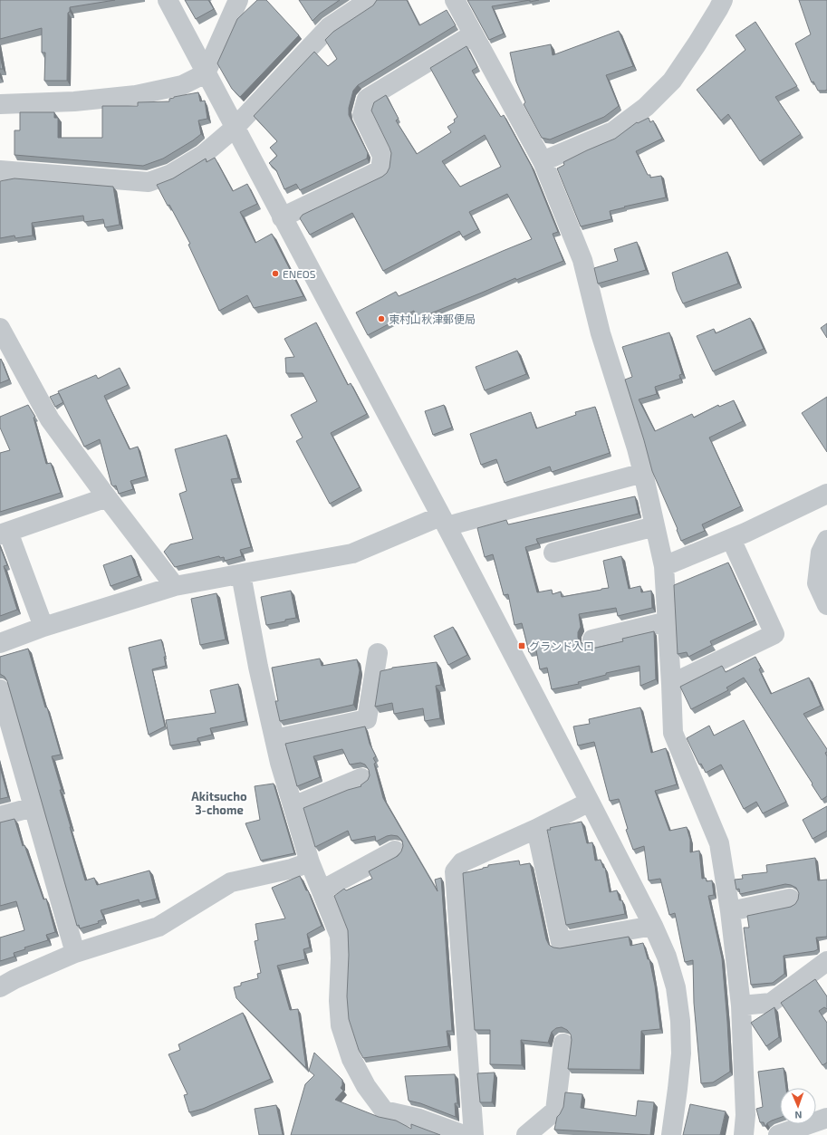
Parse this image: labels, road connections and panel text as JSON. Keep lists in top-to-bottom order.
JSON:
{
  "districts": ["Akitsucho 3-chome"],
  "places": {
    "other": ["ENEOS", "東村山秋津郵便局"],
    "transit": ["グランド入口"]
  },
  "north": "bottom"
}
